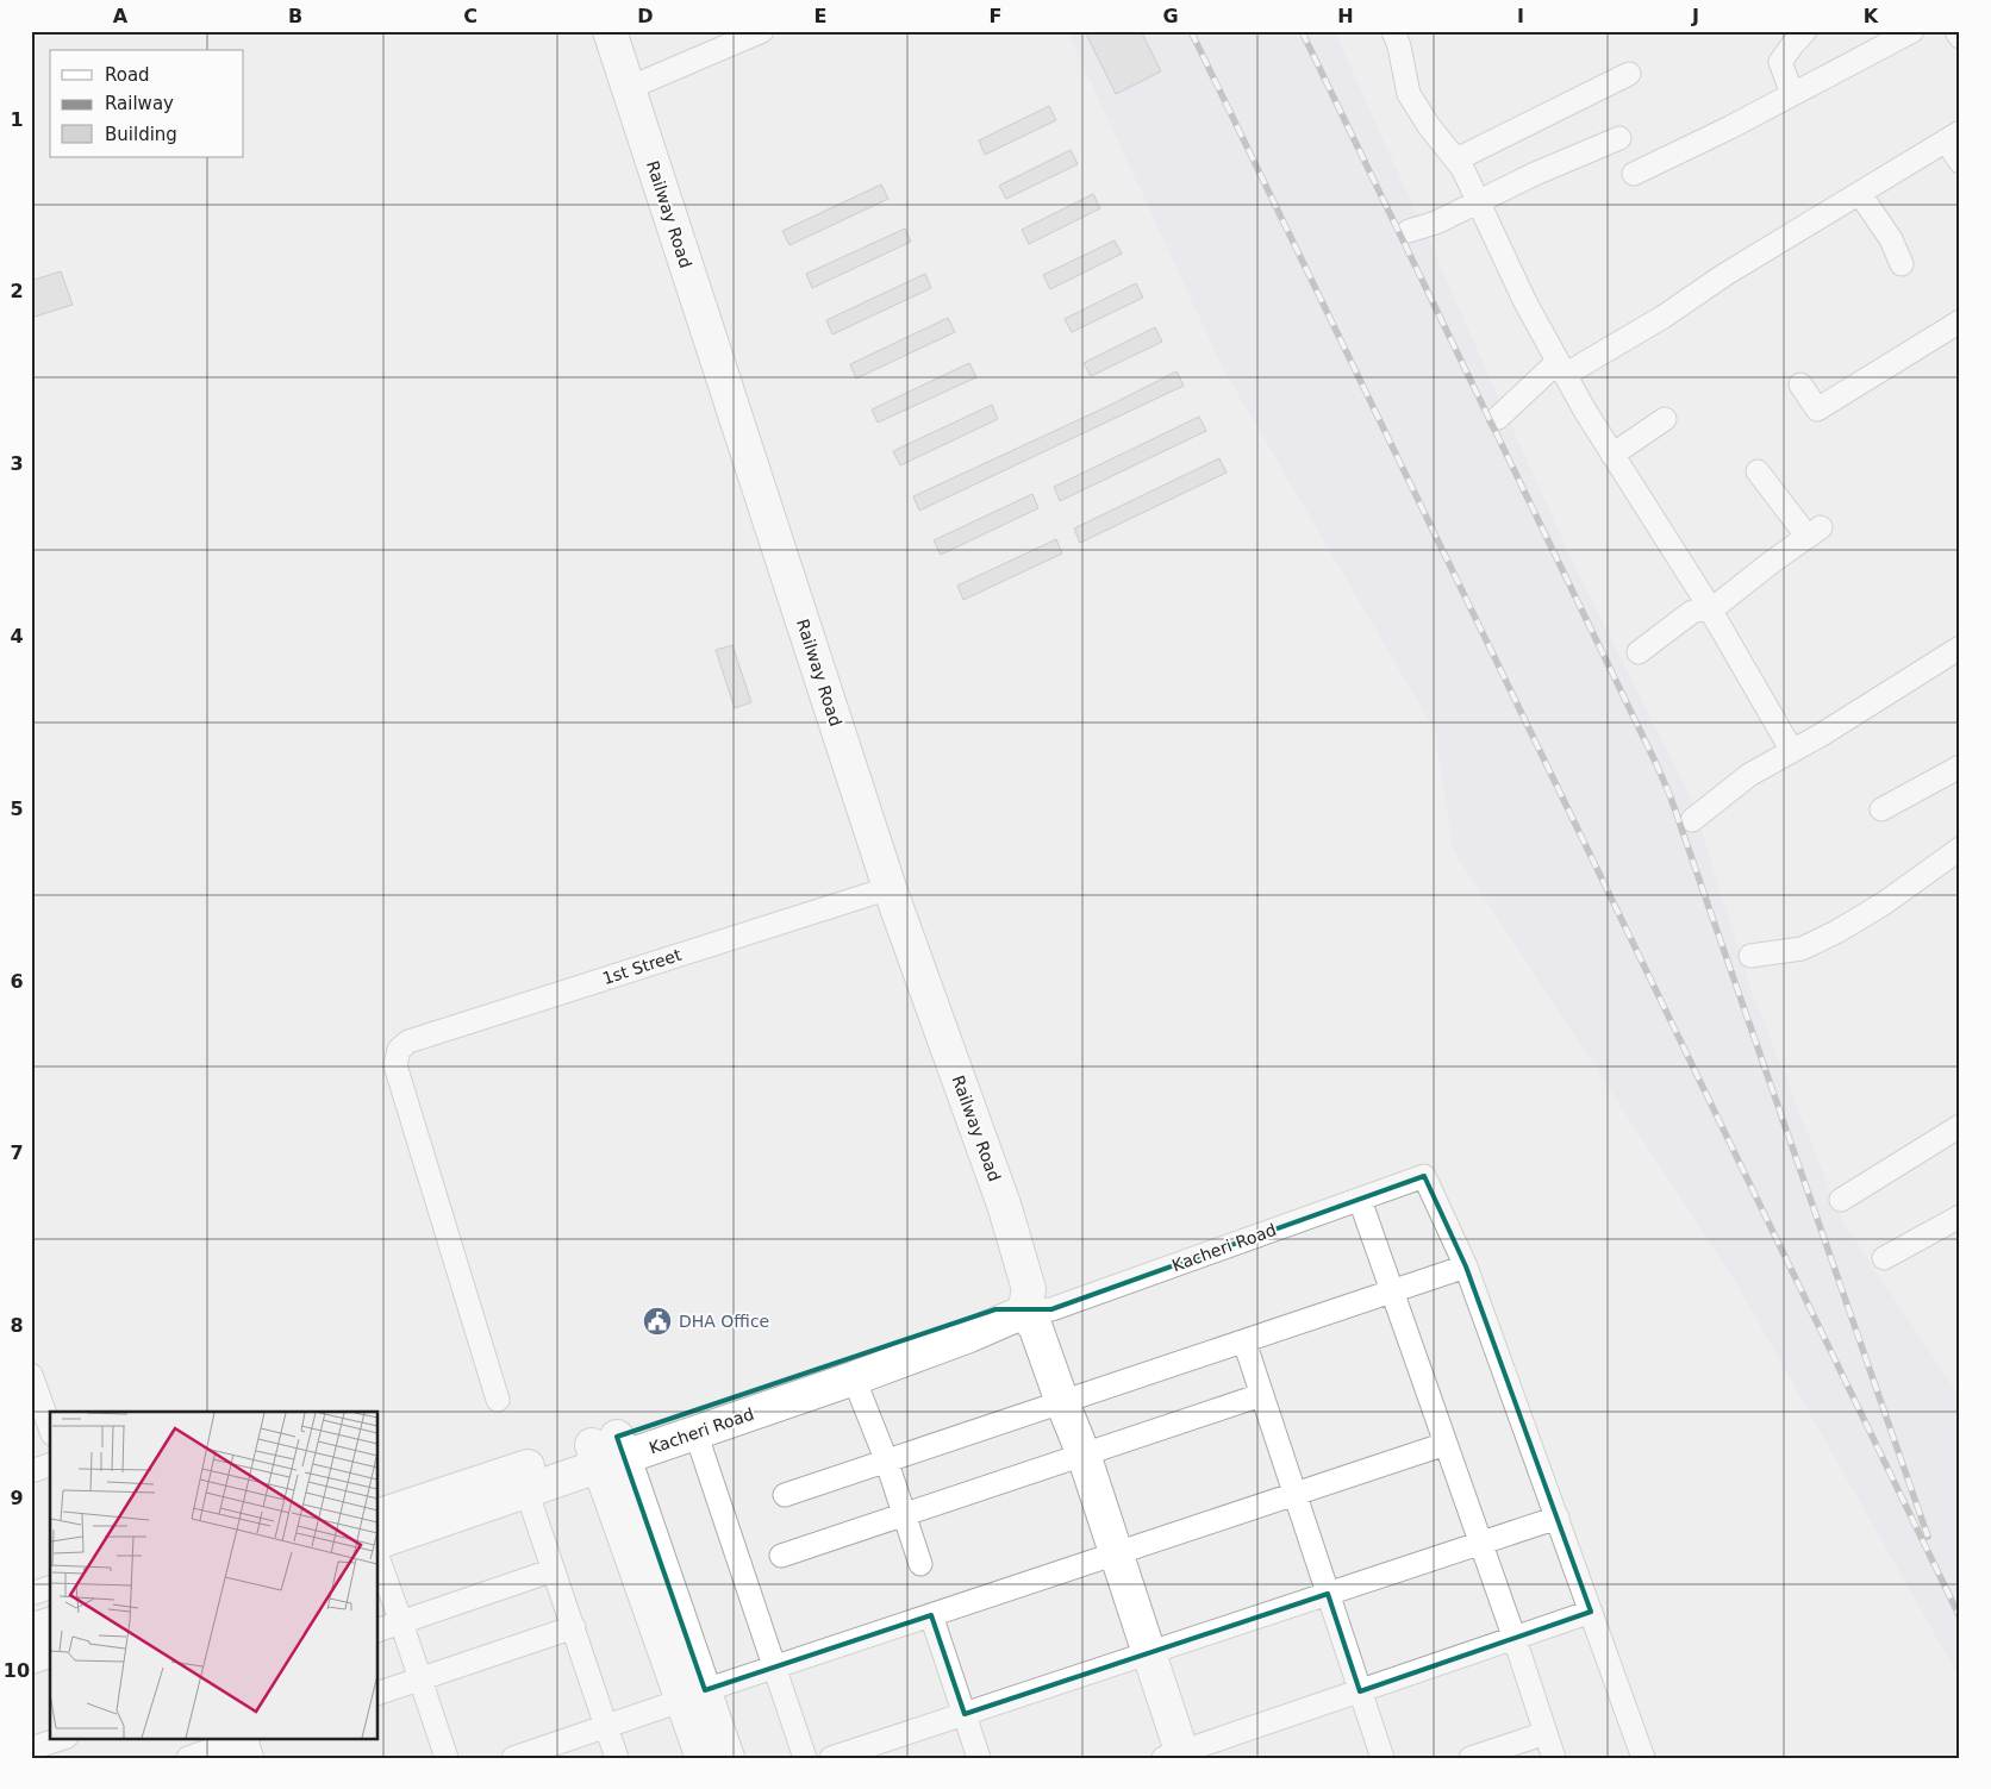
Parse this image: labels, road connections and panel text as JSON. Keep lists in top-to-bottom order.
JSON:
{
  "streets": {
    "main road": ["Railway Road", "Kacheri Road"],
    "street": ["1st Street"]
  },
  "crossings": [
    ["Railway Road", "1st Street"],
    ["Railway Road", "Kacheri Road"]
  ],
  "places": {
    "public building": ["DHA Office"]
  },
  "legend": ["Road", "Railway", "Building"],
  "grid": {
    "columns": [
      "A",
      "B",
      "C",
      "D",
      "E",
      "F",
      "G",
      "H",
      "I",
      "J",
      "K"
    ],
    "rows": [
      "1",
      "2",
      "3",
      "4",
      "5",
      "6",
      "7",
      "8",
      "9",
      "10"
    ]
  }
}
